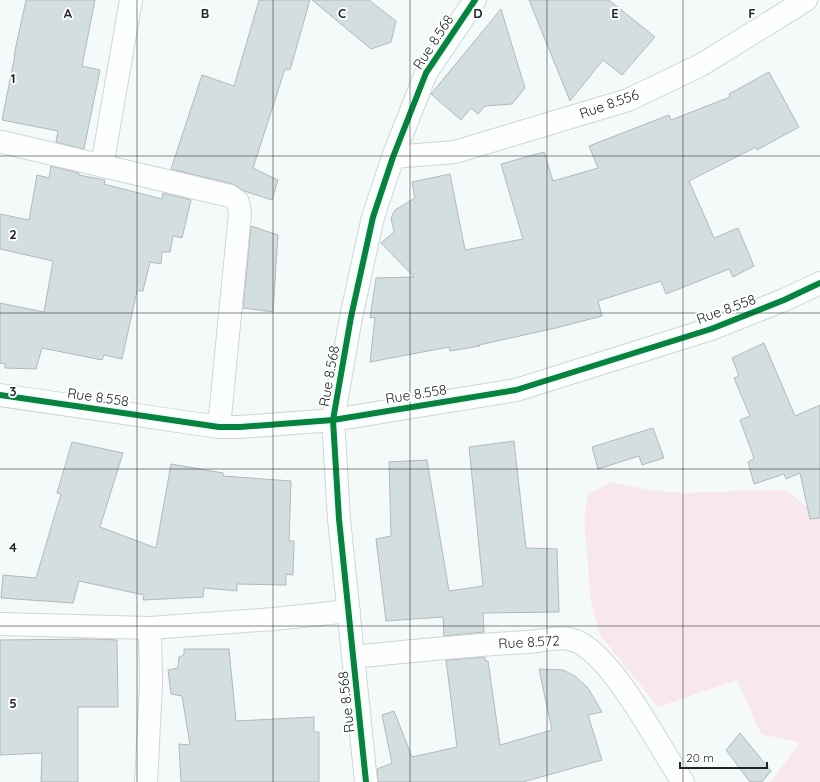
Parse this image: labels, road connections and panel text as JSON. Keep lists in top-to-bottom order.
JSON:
{
  "streets": {
    "street": [
      "Rue 8.568",
      "Rue 8.556",
      "Rue 8.558",
      "Rue 8.572"
    ]
  },
  "crossings": [
    ["Rue 8.568", "Rue 8.556"],
    ["Rue 8.568", "Rue 8.558"],
    ["Rue 8.568", "Rue 8.572"]
  ],
  "scale_bar": "20 m",
  "grid": {
    "columns": [
      "A",
      "B",
      "C",
      "D",
      "E",
      "F"
    ],
    "rows": [
      "1",
      "2",
      "3",
      "4",
      "5"
    ]
  }
}
